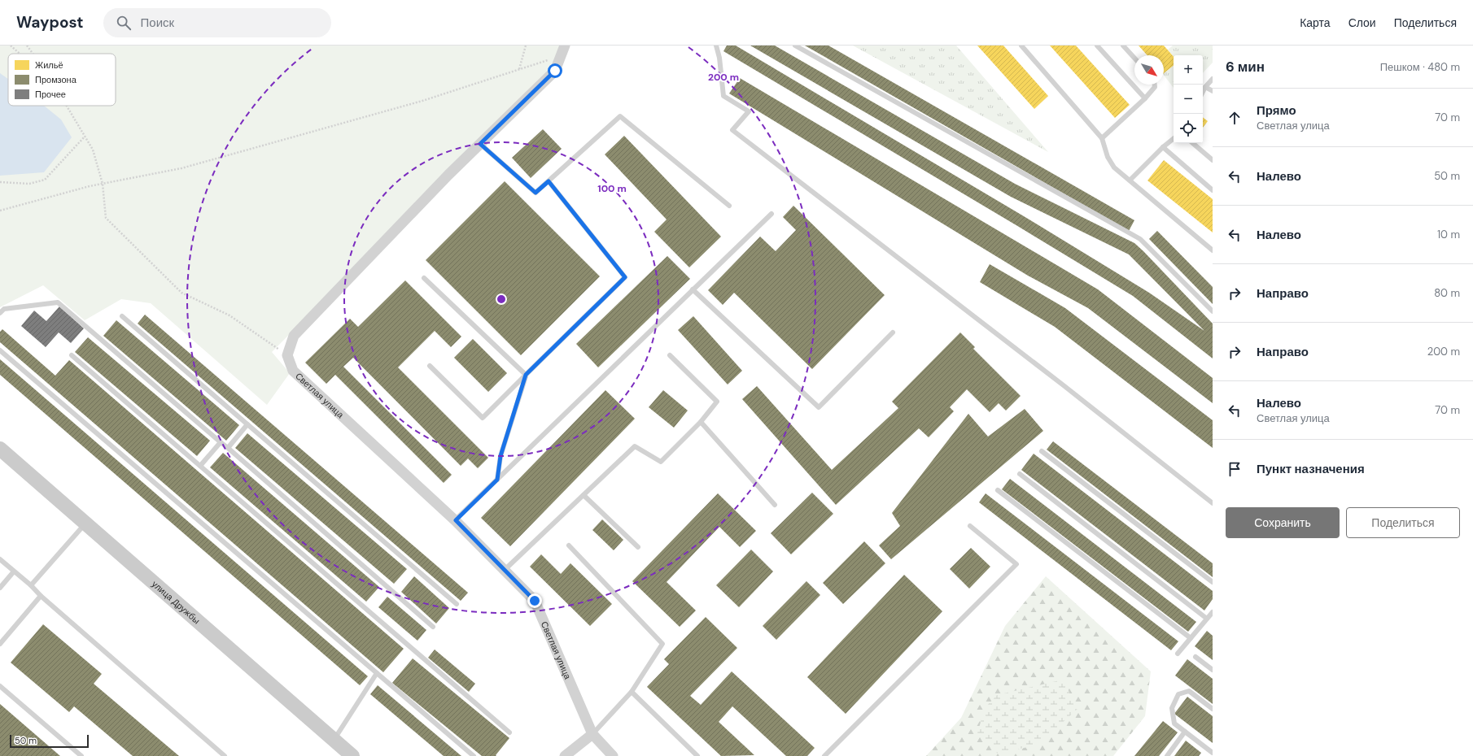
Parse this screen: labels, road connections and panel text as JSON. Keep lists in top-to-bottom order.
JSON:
{
  "streets": {
    "street": ["Светлая улица", "улица Дружбы"]
  },
  "legend": ["Жильё", "Промзона", "Прочее"],
  "scale_bar": "50 m",
  "north": "bottom right",
  "page": {
    "header": "Waypost",
    "search": "Поиск",
    "nav": ["Карта", "Слои", "Поделиться"],
    "heading": ["6 мин", "Пешком · 480 m"],
    "map_buttons": ["+", "−"],
    "list": [
      ["Прямо", "Светлая улица", "70 m"],
      ["Налево", "50 m"],
      ["Налево", "10 m"],
      ["Направо", "80 m"],
      ["Направо", "200 m"],
      ["Налево", "Светлая улица", "70 m"],
      "Пункт назначения"
    ],
    "buttons": ["Сохранить", "Поделиться"],
    "scale": "50 m"
  },
  "rings": ["200 m", "100 m"]
}
